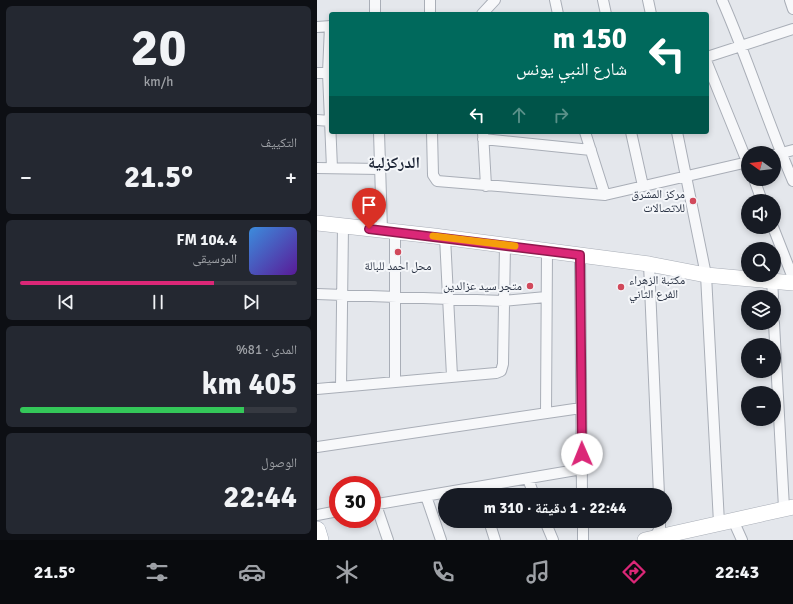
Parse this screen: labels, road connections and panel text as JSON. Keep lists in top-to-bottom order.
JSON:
{
  "districts": ["الدركزلية"],
  "places": [
    "مركز المشرق للاتصالات",
    "محل احمد للبالة",
    "متجر سيد عزالدين",
    "مكتبة الزهراء الفرع الثاني"
  ],
  "north": "left",
  "page": {
    "tile": [
      ["20", "km/h"],
      "التكييف",
      ["المدى · 81%", "405 km"],
      ["الوصول", "22:44"]
    ],
    "turn": ["150 m", "شارع النبي يونس"],
    "map_buttons": ["+", "−"],
    "heat": ["−", "21.5°", "+"],
    "song": ["104.4 FM", "الموسيقى"],
    "limit": "30",
    "trip": "22:44 · 1 دقيقة · 310 m",
    "tabs": ["22:43", "21.5°"]
  }
}
